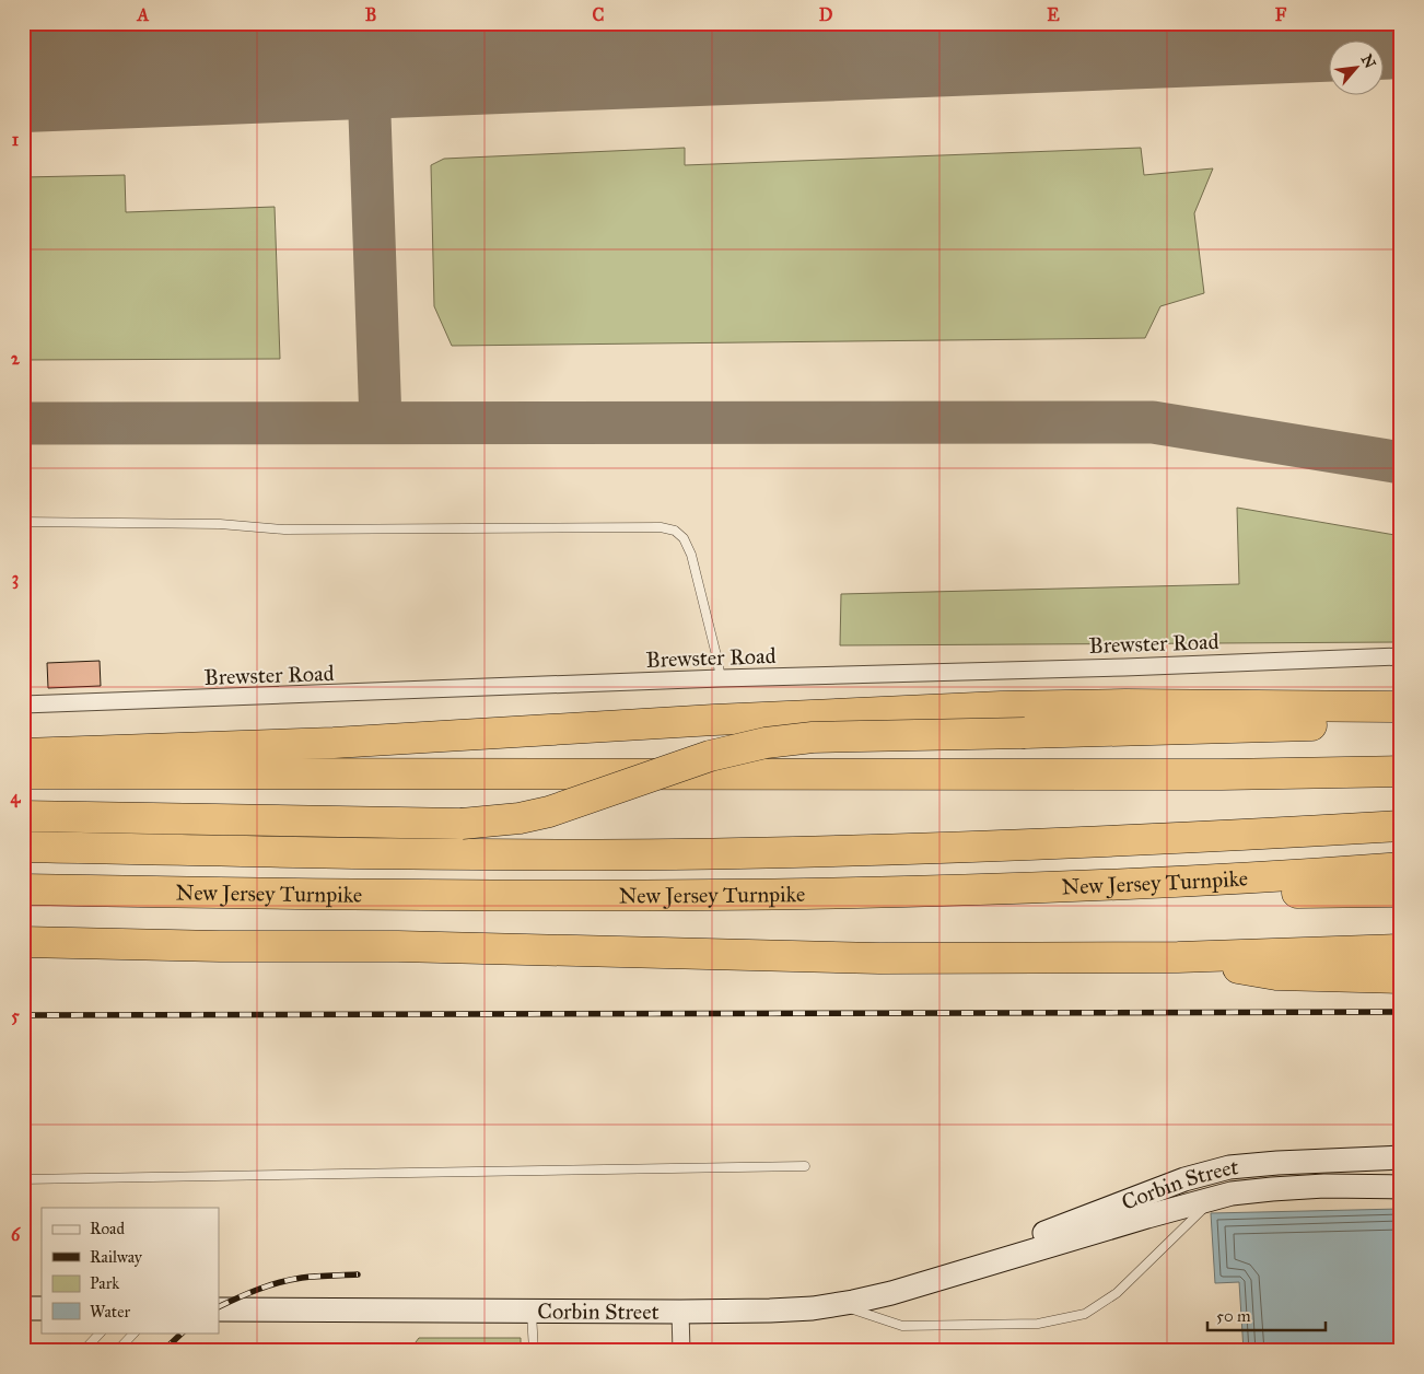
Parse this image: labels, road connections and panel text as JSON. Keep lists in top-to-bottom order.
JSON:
{
  "streets": {
    "highway": ["New Jersey Turnpike"],
    "main road": ["Corbin Street"],
    "street": ["Brewster Road"]
  },
  "legend": [
    "Road",
    "Railway",
    "Park",
    "Water"
  ],
  "scale_bar": "50 m",
  "north": "top right",
  "grid": {
    "columns": [
      "A",
      "B",
      "C",
      "D",
      "E",
      "F"
    ],
    "rows": [
      "1",
      "2",
      "3",
      "4",
      "5",
      "6"
    ]
  }
}
